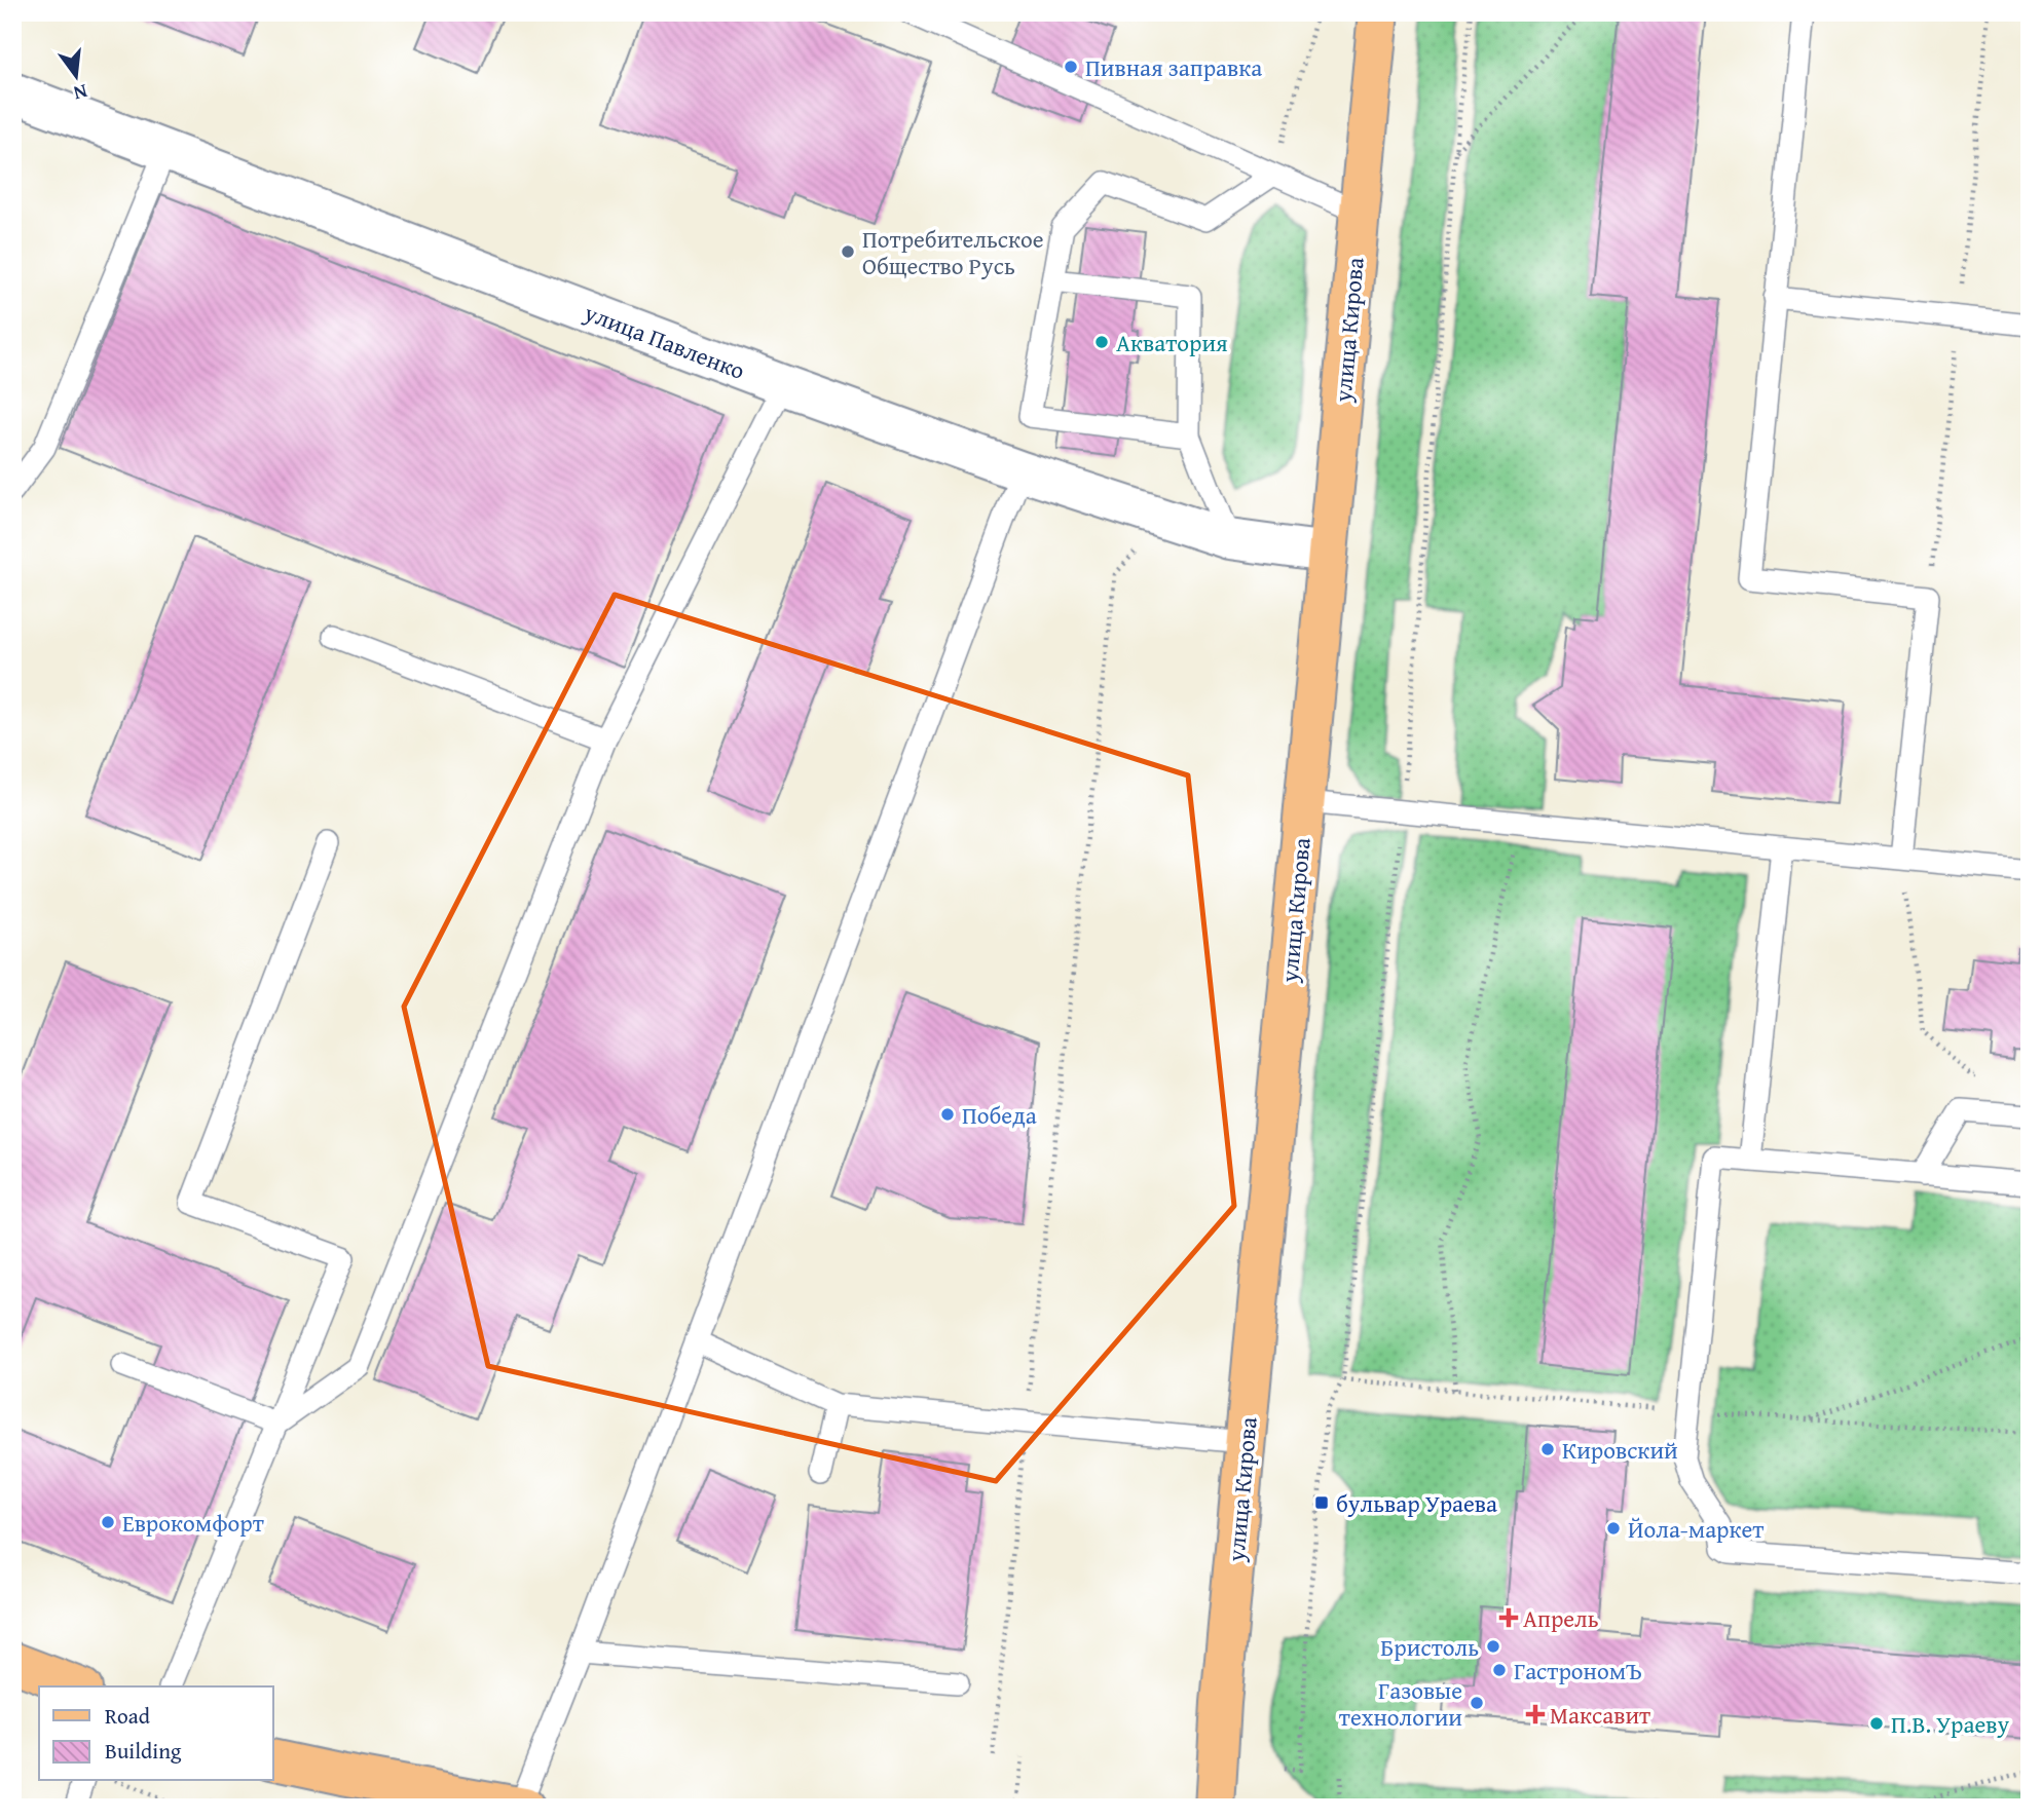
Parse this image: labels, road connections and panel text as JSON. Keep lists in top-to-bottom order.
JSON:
{
  "streets": {
    "main road": ["улица Кирова"],
    "street": ["улица Павленко"]
  },
  "crossings": [
    ["улица Кирова", "улица Павленко"]
  ],
  "places": {
    "other": [
      "Пивная заправка",
      "Потребительское Общество Русь",
      "Акватория",
      "Победа",
      "Кировский",
      "Еврокомфорт",
      "Йола-маркет",
      "Бристоль",
      "ГастрономЪ",
      "Газовые технологии",
      "П.В. Ураеву"
    ],
    "transit": ["бульвар Ураева"],
    "health": ["Апрель", "Максавит"]
  },
  "legend": ["Road", "Building"],
  "north": "bottom"
}
